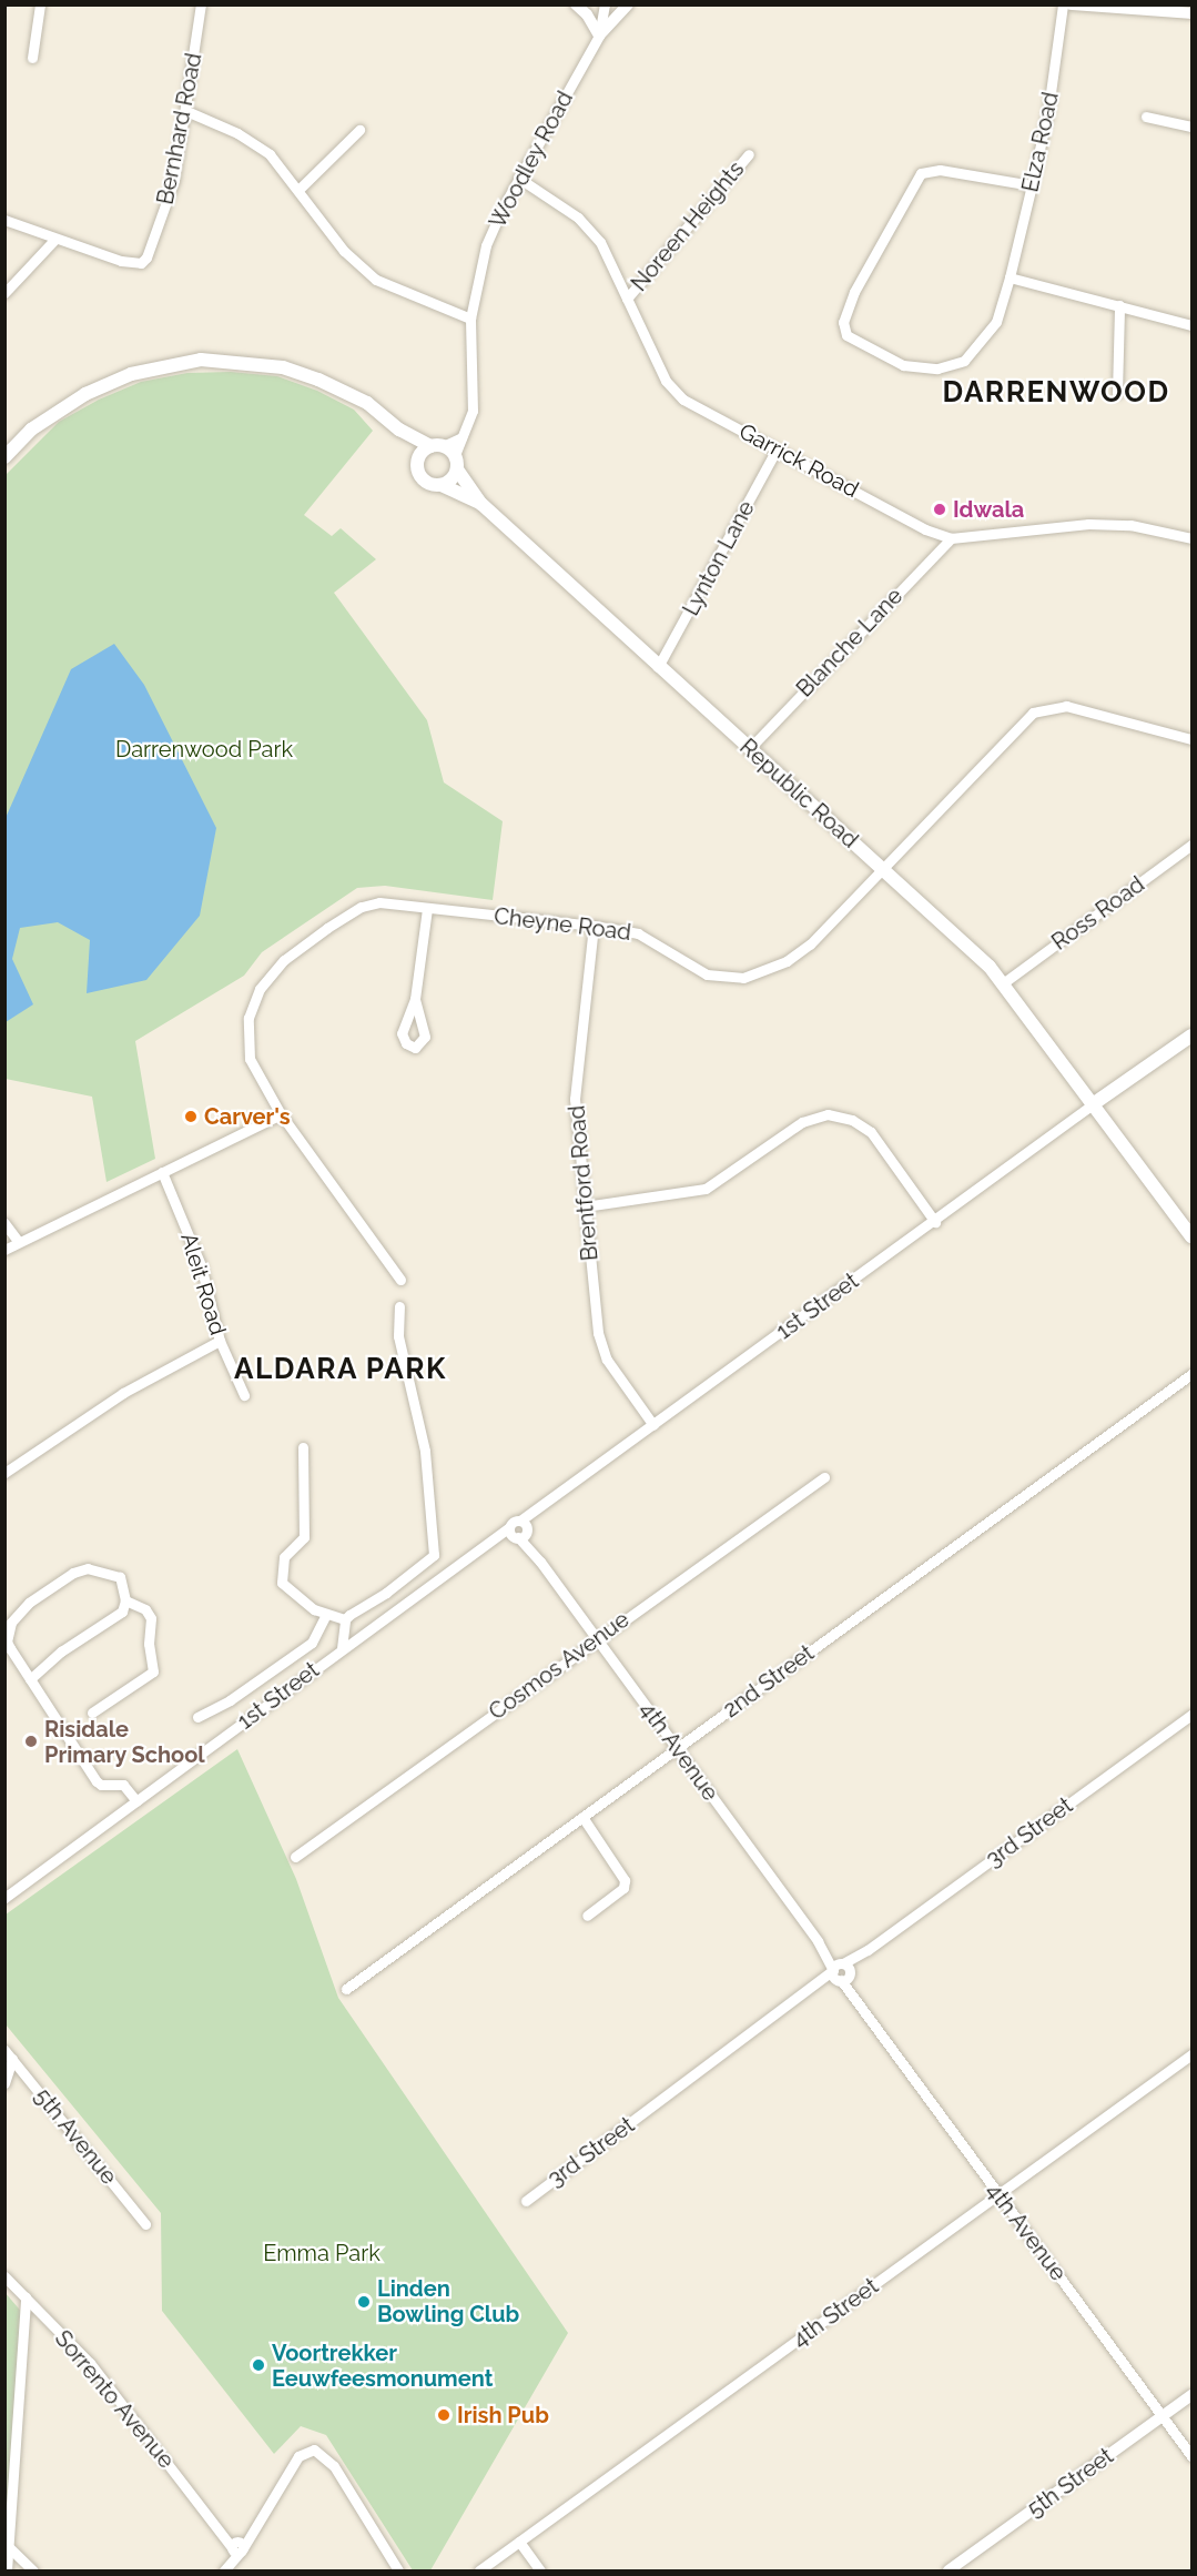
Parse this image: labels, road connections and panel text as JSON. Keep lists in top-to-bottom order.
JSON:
{
  "streets": {
    "main road": ["Republic Road"],
    "street": [
      "Bernhard Road",
      "Elza Road",
      "Woodley Road",
      "Noreen Heights",
      "Garrick Road",
      "Lynton Lane",
      "Blanche Lane",
      "Ross Road",
      "Cheyne Road",
      "Brentford Road",
      "Aleit Road",
      "1st Street",
      "Cosmos Avenue",
      "2nd Street",
      "4th Avenue",
      "3rd Street",
      "5th Avenue",
      "4th Street",
      "Sorrento Avenue",
      "5th Street"
    ]
  },
  "crossings": [
    ["Woodley Road", "Garrick Road"],
    ["Woodley Road", "Republic Road"],
    ["Noreen Heights", "Garrick Road"],
    ["Garrick Road", "Lynton Lane"],
    ["Garrick Road", "Blanche Lane"],
    ["Lynton Lane", "Republic Road"],
    ["Blanche Lane", "Republic Road"],
    ["Republic Road", "Ross Road"],
    ["Republic Road", "Cheyne Road"],
    ["Republic Road", "1st Street"],
    ["Cheyne Road", "Brentford Road"],
    ["Brentford Road", "1st Street"],
    ["1st Street", "4th Avenue"],
    ["Cosmos Avenue", "4th Avenue"],
    ["2nd Street", "4th Avenue"],
    ["4th Avenue", "3rd Street"],
    ["4th Avenue", "4th Street"],
    ["4th Avenue", "5th Street"]
  ],
  "districts": ["DARRENWOOD", "ALDARA PARK"],
  "parks": ["Darrenwood Park", "Emma Park"],
  "places": [
    "Idwala",
    "Carver's",
    "Risidale Primary School",
    "Linden Bowling Club",
    "Voortrekker Eeuwfeesmonument",
    "Irish Pub"
  ]
}
